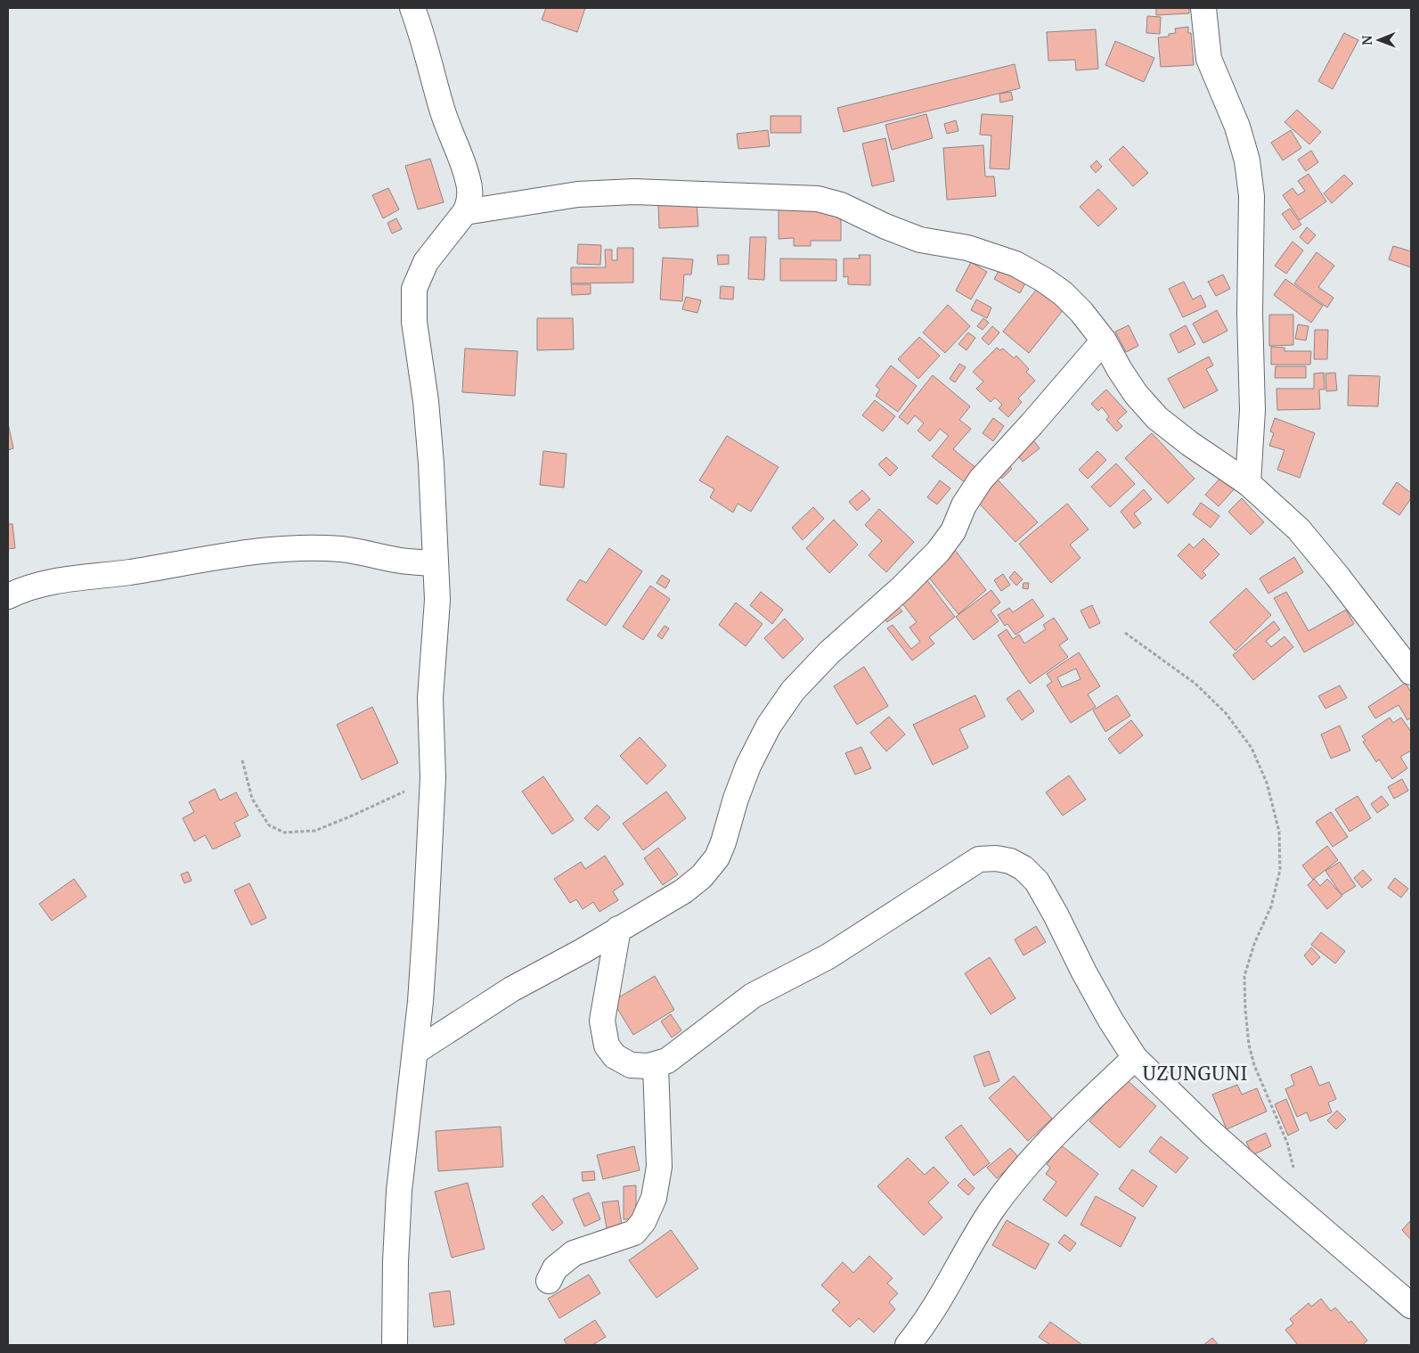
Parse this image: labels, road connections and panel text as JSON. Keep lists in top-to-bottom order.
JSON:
{
  "districts": ["UZUNGUNI"],
  "north": "left"
}
